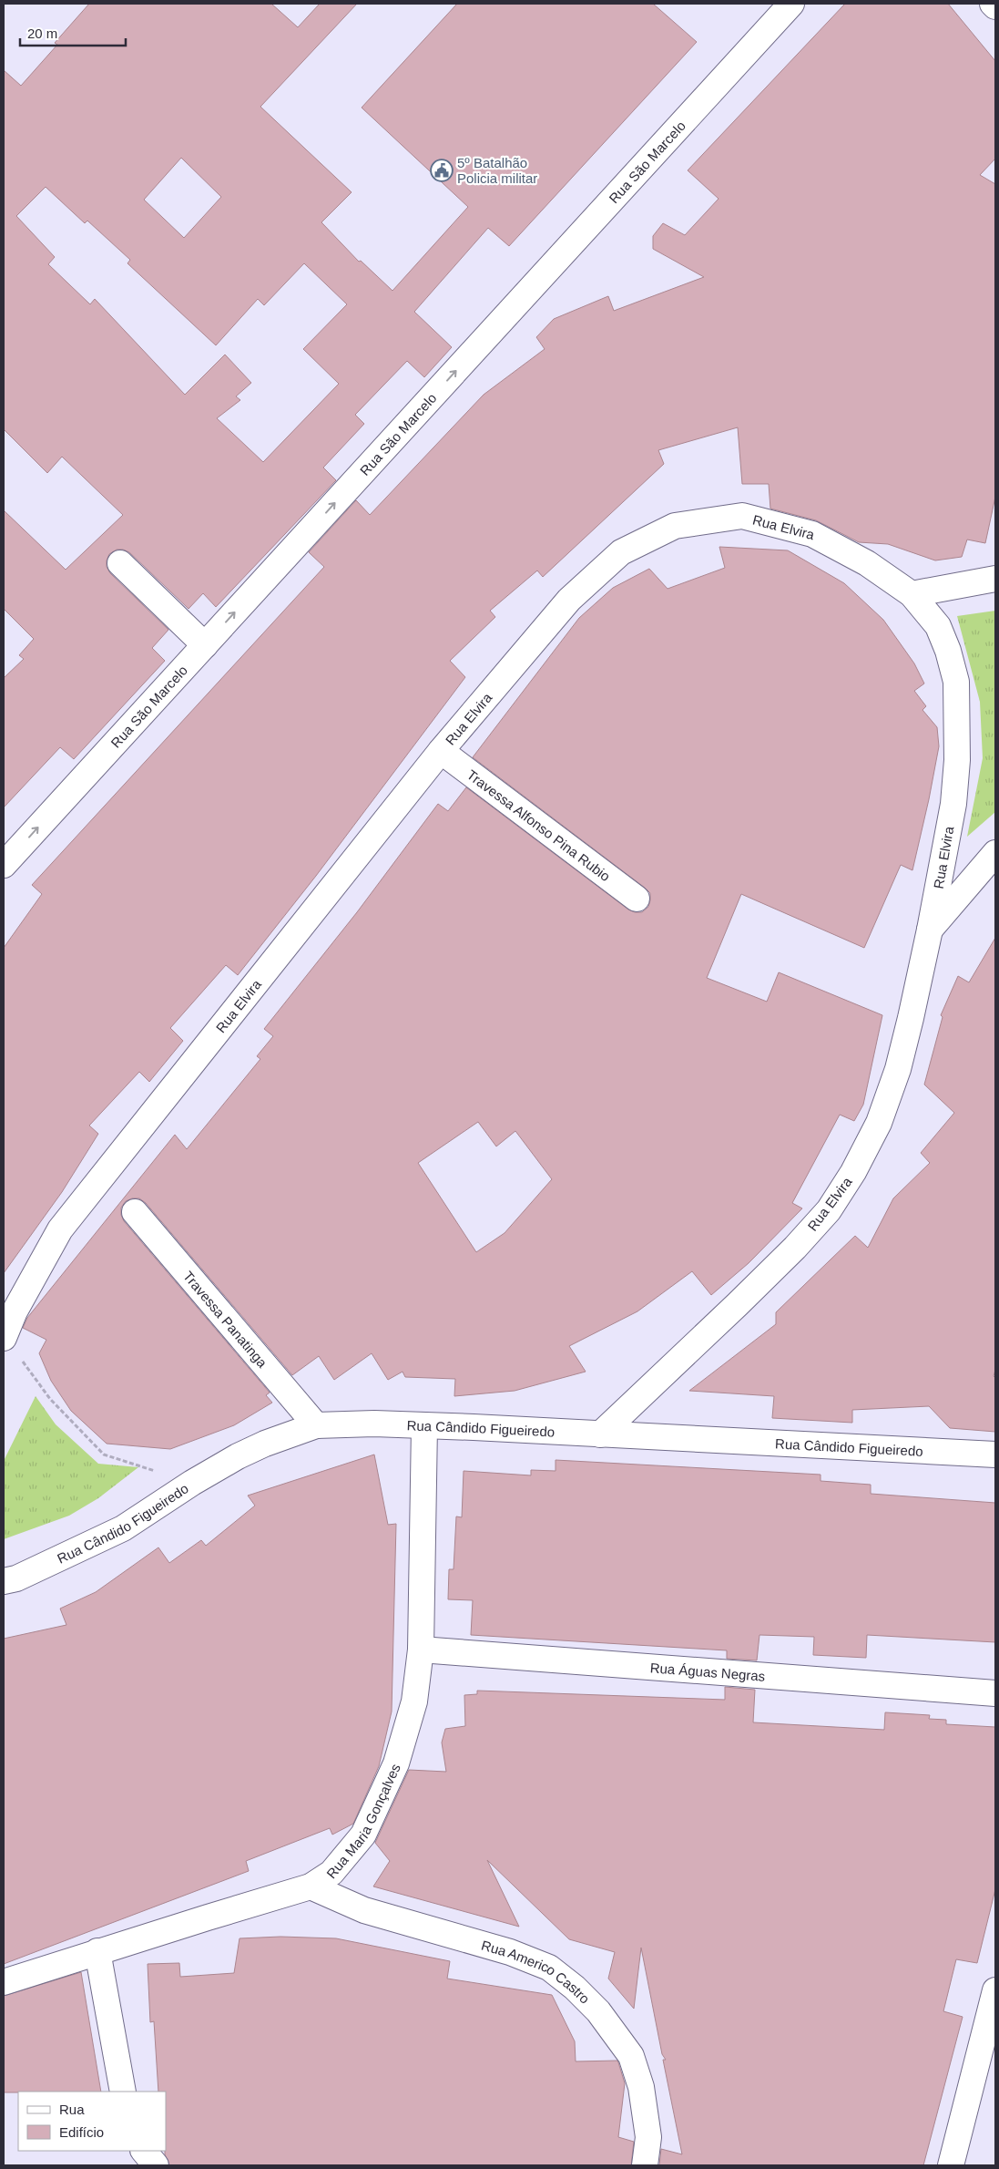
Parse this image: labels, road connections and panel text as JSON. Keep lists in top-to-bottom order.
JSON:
{
  "streets": {
    "street": [
      "Rua São Marcelo",
      "Rua Elvira",
      "Travessa Alfonso Pina Rubio",
      "Travessa Panatinga",
      "Rua Cândido Figueiredo",
      "Rua Águas Negras",
      "Rua Maria Gonçalves",
      "Rua Americo Castro"
    ]
  },
  "crossings": [
    ["Rua Elvira", "Travessa Alfonso Pina Rubio"],
    ["Rua Elvira", "Rua Cândido Figueiredo"],
    ["Travessa Panatinga", "Rua Cândido Figueiredo"],
    ["Rua Cândido Figueiredo", "Rua Maria Gonçalves"],
    ["Rua Águas Negras", "Rua Maria Gonçalves"],
    ["Rua Maria Gonçalves", "Rua Americo Castro"]
  ],
  "one_way": ["Rua São Marcelo"],
  "places": {
    "public building": ["5º Batalhão Policia militar"]
  },
  "legend": ["Rua", "Edifício"],
  "scale_bar": "20 m"
}
